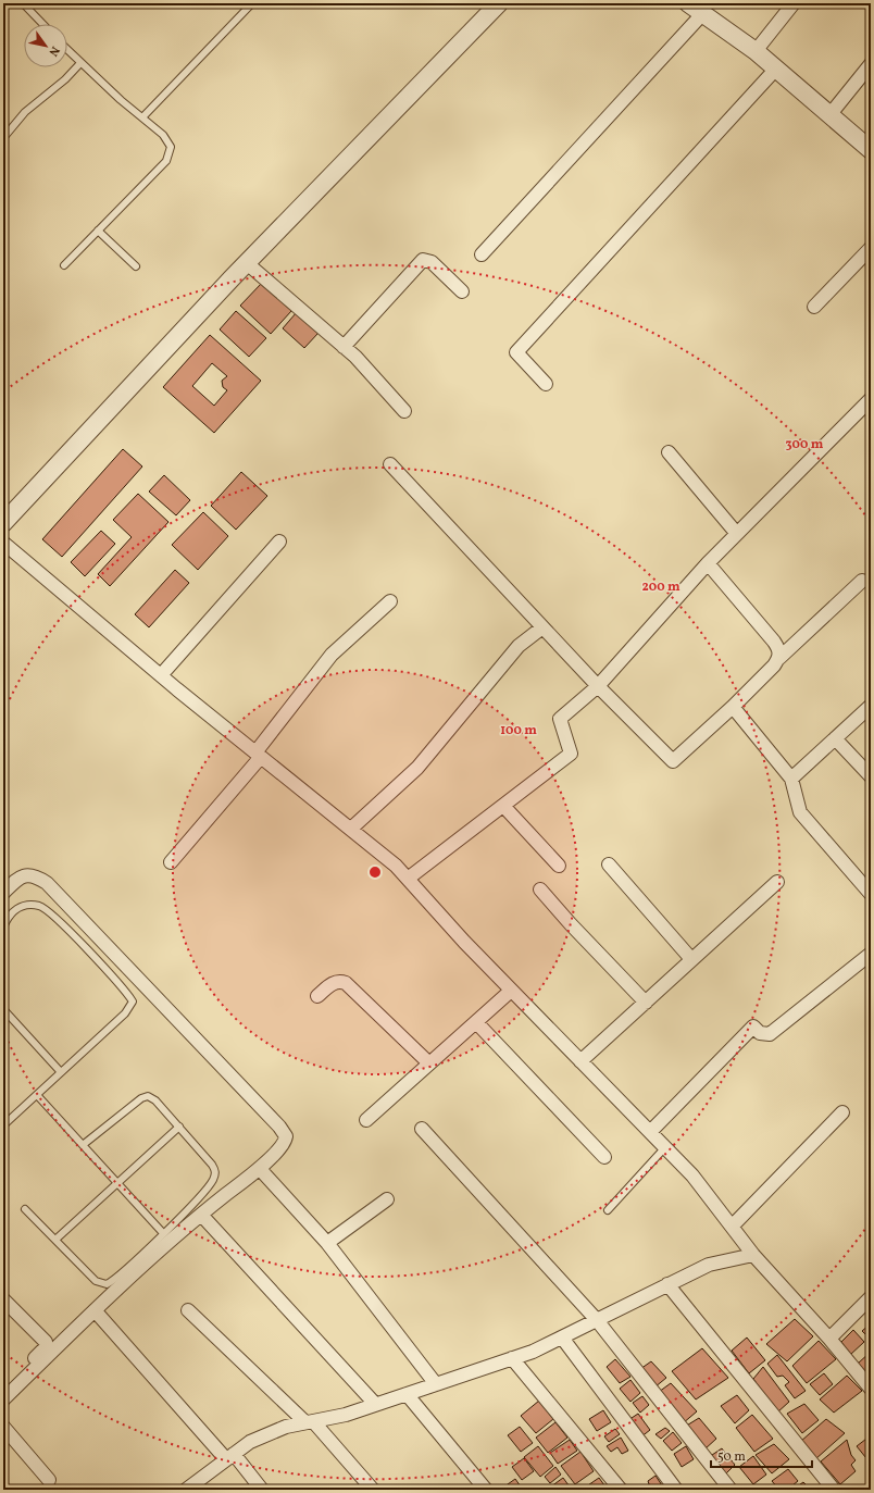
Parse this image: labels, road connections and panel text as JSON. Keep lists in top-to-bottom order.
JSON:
{
  "scale_bar": "50 m",
  "north": "bottom right",
  "rings": ["300 m", "200 m", "100 m"]
}
